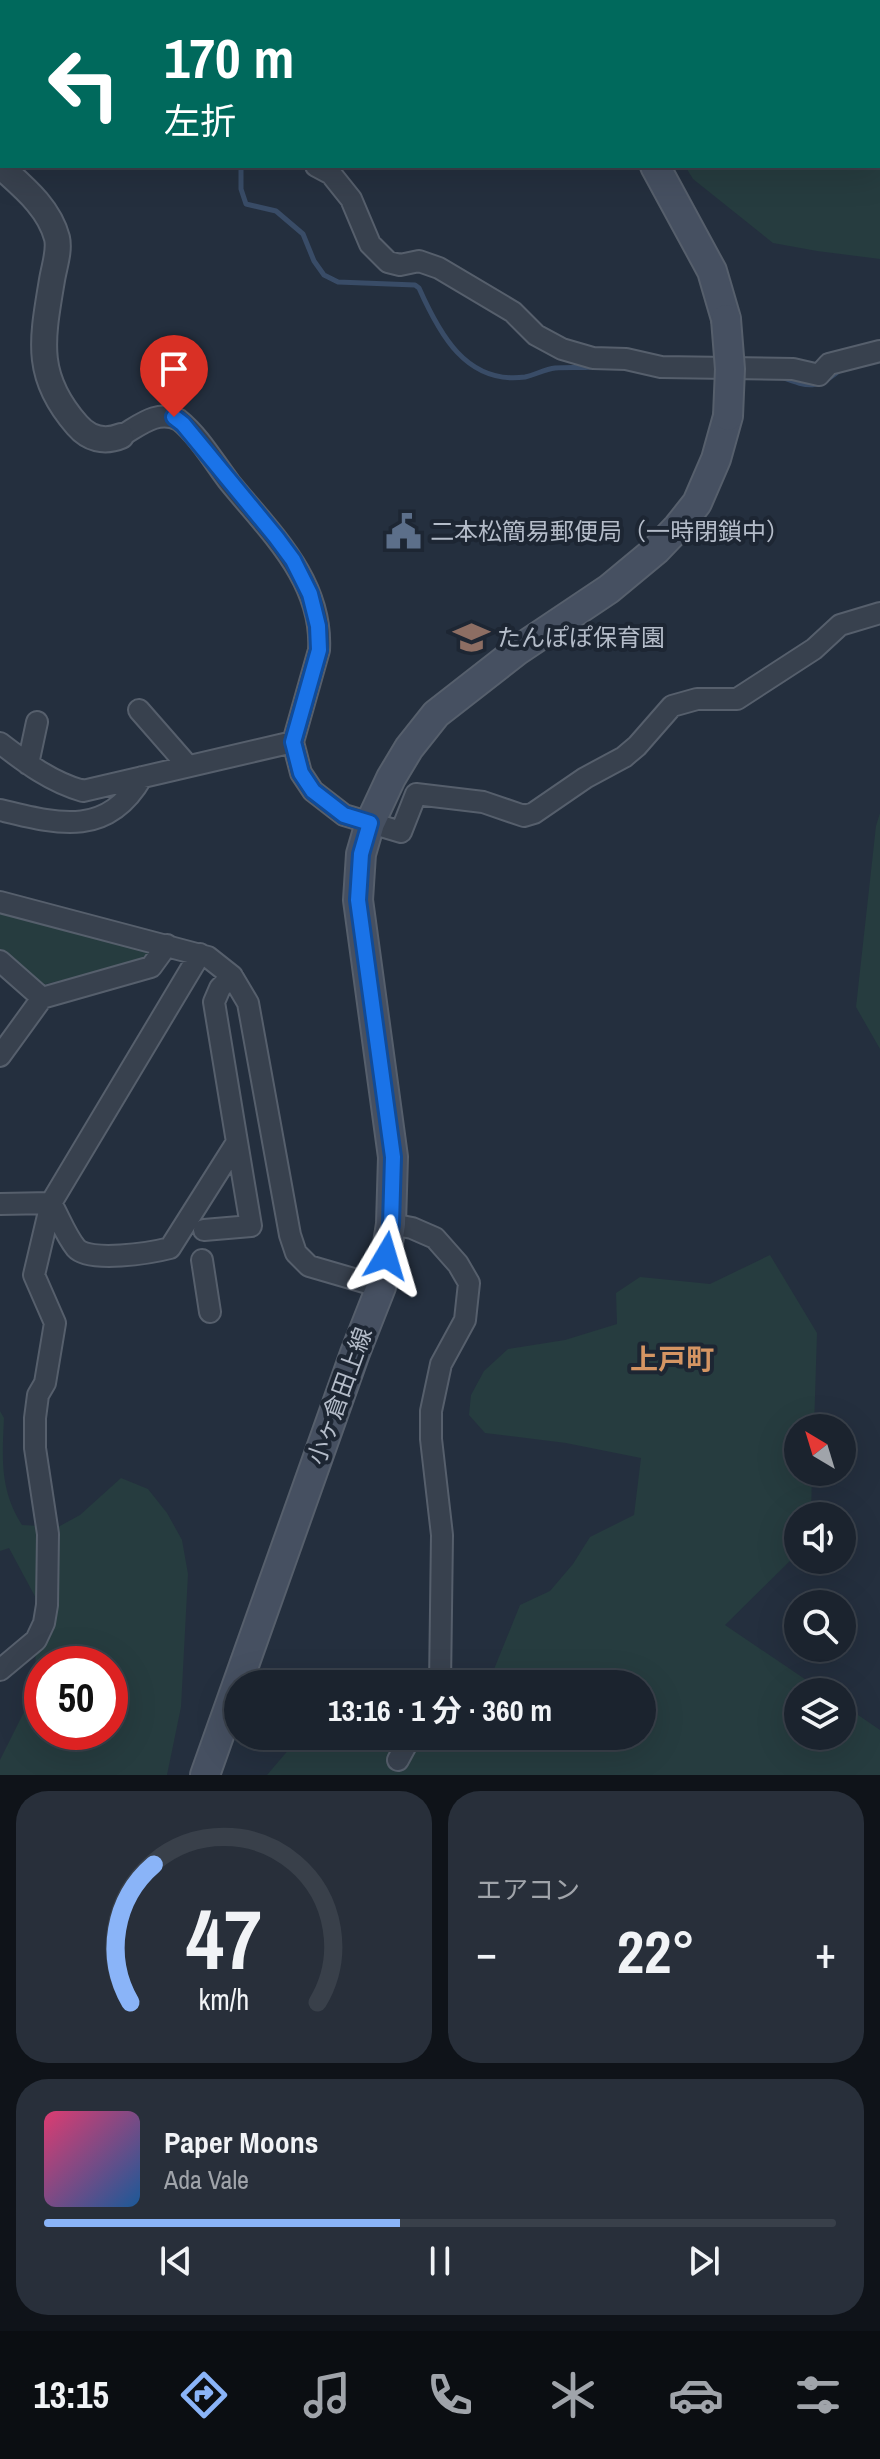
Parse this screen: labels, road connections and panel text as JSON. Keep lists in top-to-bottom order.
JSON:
{
  "streets": {
    "main road": ["小ヶ倉田上線"]
  },
  "districts": ["上戸町"],
  "places": {
    "public building": ["二本松簡易郵便局（一時閉鎖中）"],
    "school or university": ["たんぽぽ保育園"]
  },
  "north": "top left",
  "page": {
    "turn": ["170 m", "左折"],
    "limit": "50",
    "trip": "13:16 · 1 分 · 360 m",
    "tile": "エアコン",
    "heat": ["−", "22°", "+"],
    "song": ["Paper Moons", "Ada Vale"],
    "tabs": "13:15",
    "gauge": ["47", "km/h"]
  }
}
